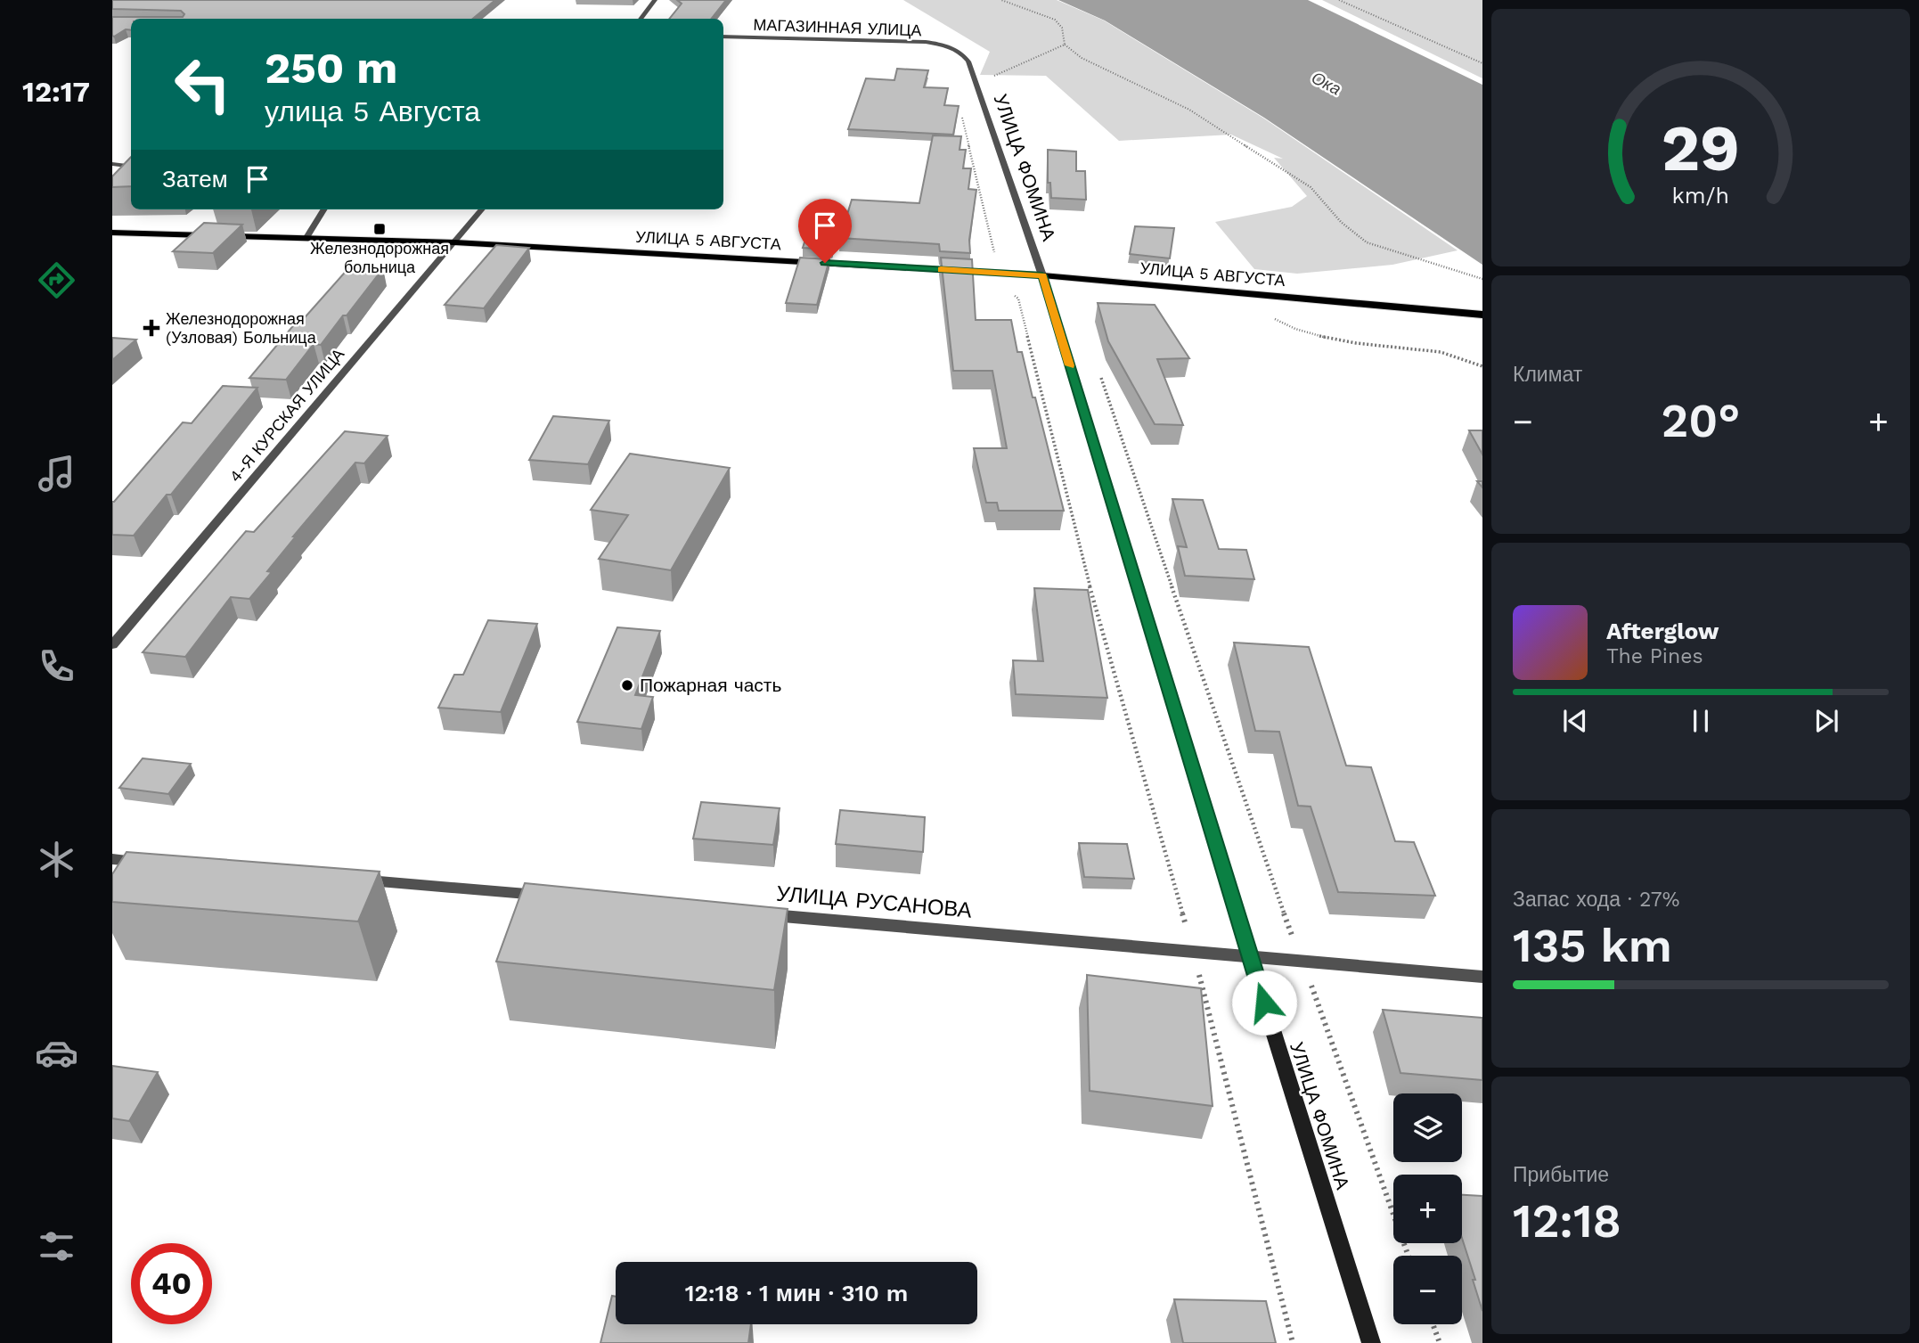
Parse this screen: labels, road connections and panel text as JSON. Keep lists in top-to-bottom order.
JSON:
{
  "streets": {
    "main road": ["УЛИЦА 5 АВГУСТА"],
    "street": [
      "МАГАЗИННАЯ УЛИЦА",
      "УЛИЦА ФОМИНА",
      "4-Я КУРСКАЯ УЛИЦА",
      "УЛИЦА РУСАНОВА"
    ]
  },
  "crossings": [
    ["МАГАЗИННАЯ УЛИЦА", "УЛИЦА ФОМИНА"],
    ["УЛИЦА ФОМИНА", "УЛИЦА 5 АВГУСТА"],
    ["УЛИЦА ФОМИНА", "УЛИЦА РУСАНОВА"],
    ["УЛИЦА 5 АВГУСТА", "4-Я КУРСКАЯ УЛИЦА"]
  ],
  "water": ["Ока"],
  "places": {
    "transit": ["Железнодорожная больница"],
    "health": ["Железнодорожная (Узловая) Больница"],
    "other": ["Пожарная часть"]
  },
  "page": {
    "tabs": "12:17",
    "turn": ["250 m", "улица 5 Августа"],
    "then": "Затем",
    "tile": [
      "Климат",
      ["Запас хода · 27%", "135 km"],
      ["Прибытие", "12:18"]
    ],
    "heat": ["−", "20°", "+"],
    "song": ["Afterglow", "The Pines"],
    "map_buttons": ["+", "−"],
    "limit": "40",
    "trip": "12:18 · 1 мин · 310 m",
    "gauge": ["29", "km/h"]
  }
}
